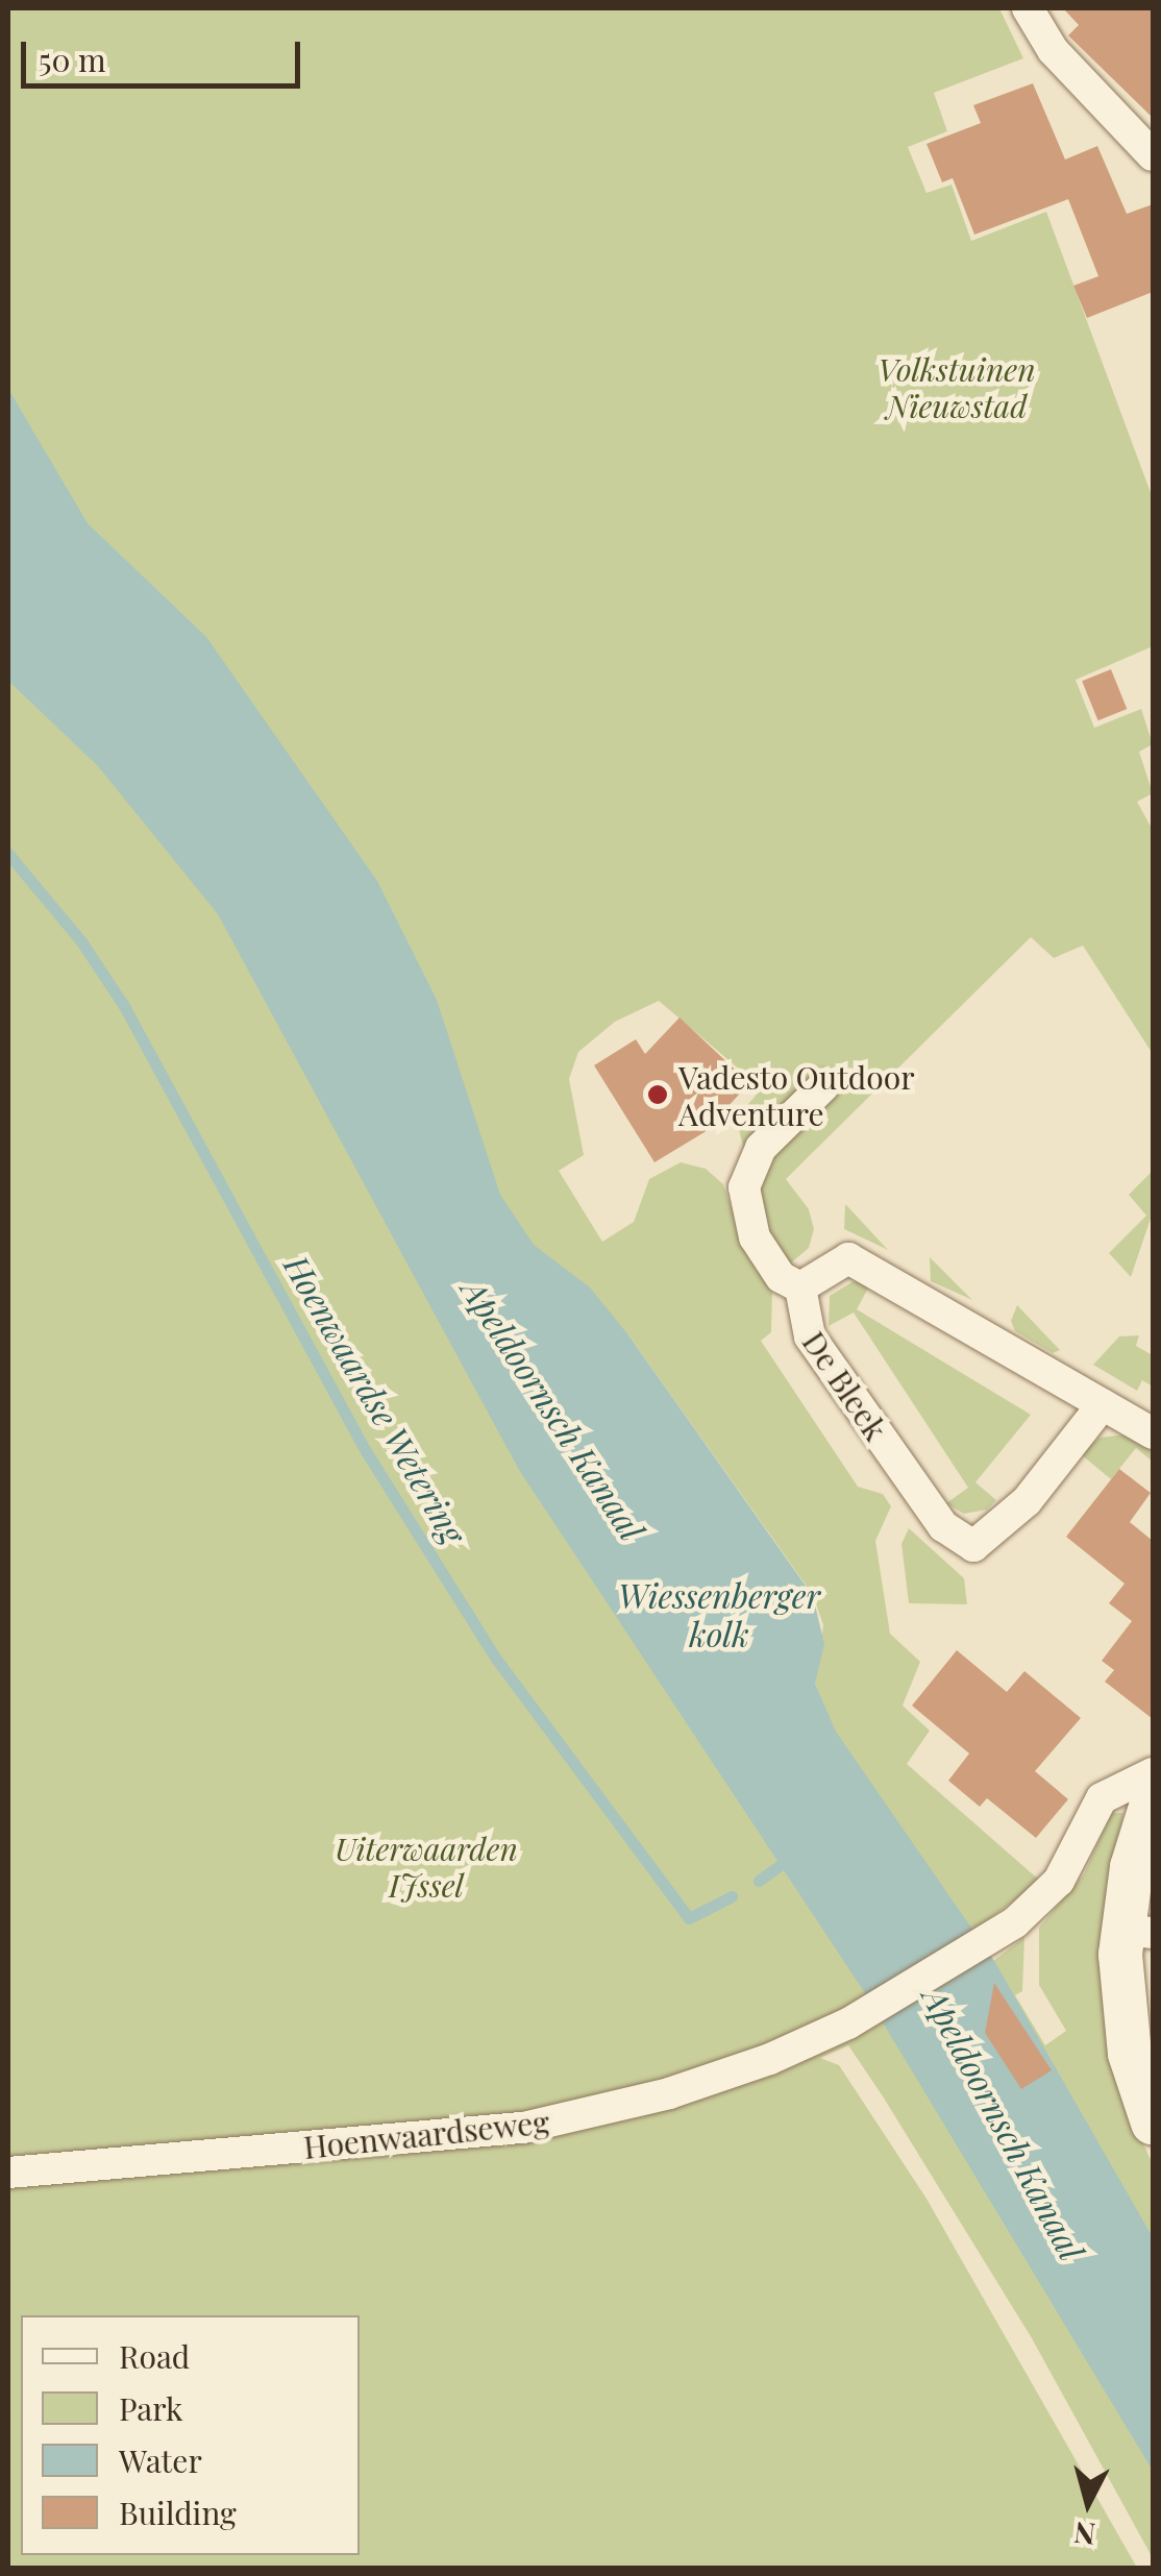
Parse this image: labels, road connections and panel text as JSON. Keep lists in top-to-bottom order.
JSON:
{
  "streets": {
    "street": ["De Bleek", "Hoenwaardseweg"]
  },
  "water": ["Hoenwaardse Wetering", "Apeldoornsch Kanaal", "Wiessenberger kolk"],
  "parks": ["Volkstuinen Nieuwstad", "Uiterwaarden IJssel"],
  "places": ["Vadesto Outdoor Adventure"],
  "legend": [
    "Road",
    "Park",
    "Water",
    "Building"
  ],
  "scale_bar": "50 m",
  "north": "bottom"
}
